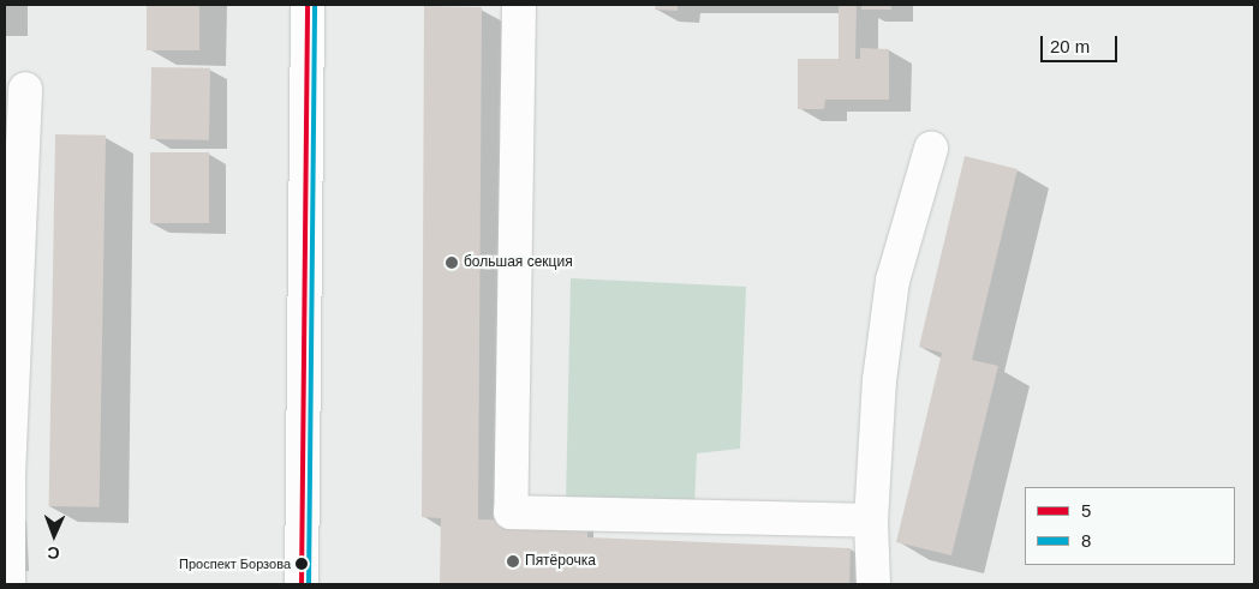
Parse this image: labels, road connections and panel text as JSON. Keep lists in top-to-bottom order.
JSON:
{
  "places": ["большая секция", "Пятёрочка", "Проспект Борзова"],
  "lines": ["transit line 5", "transit line 8"],
  "legend": ["5", "8"],
  "scale_bar": "20 m",
  "north": "bottom"
}
